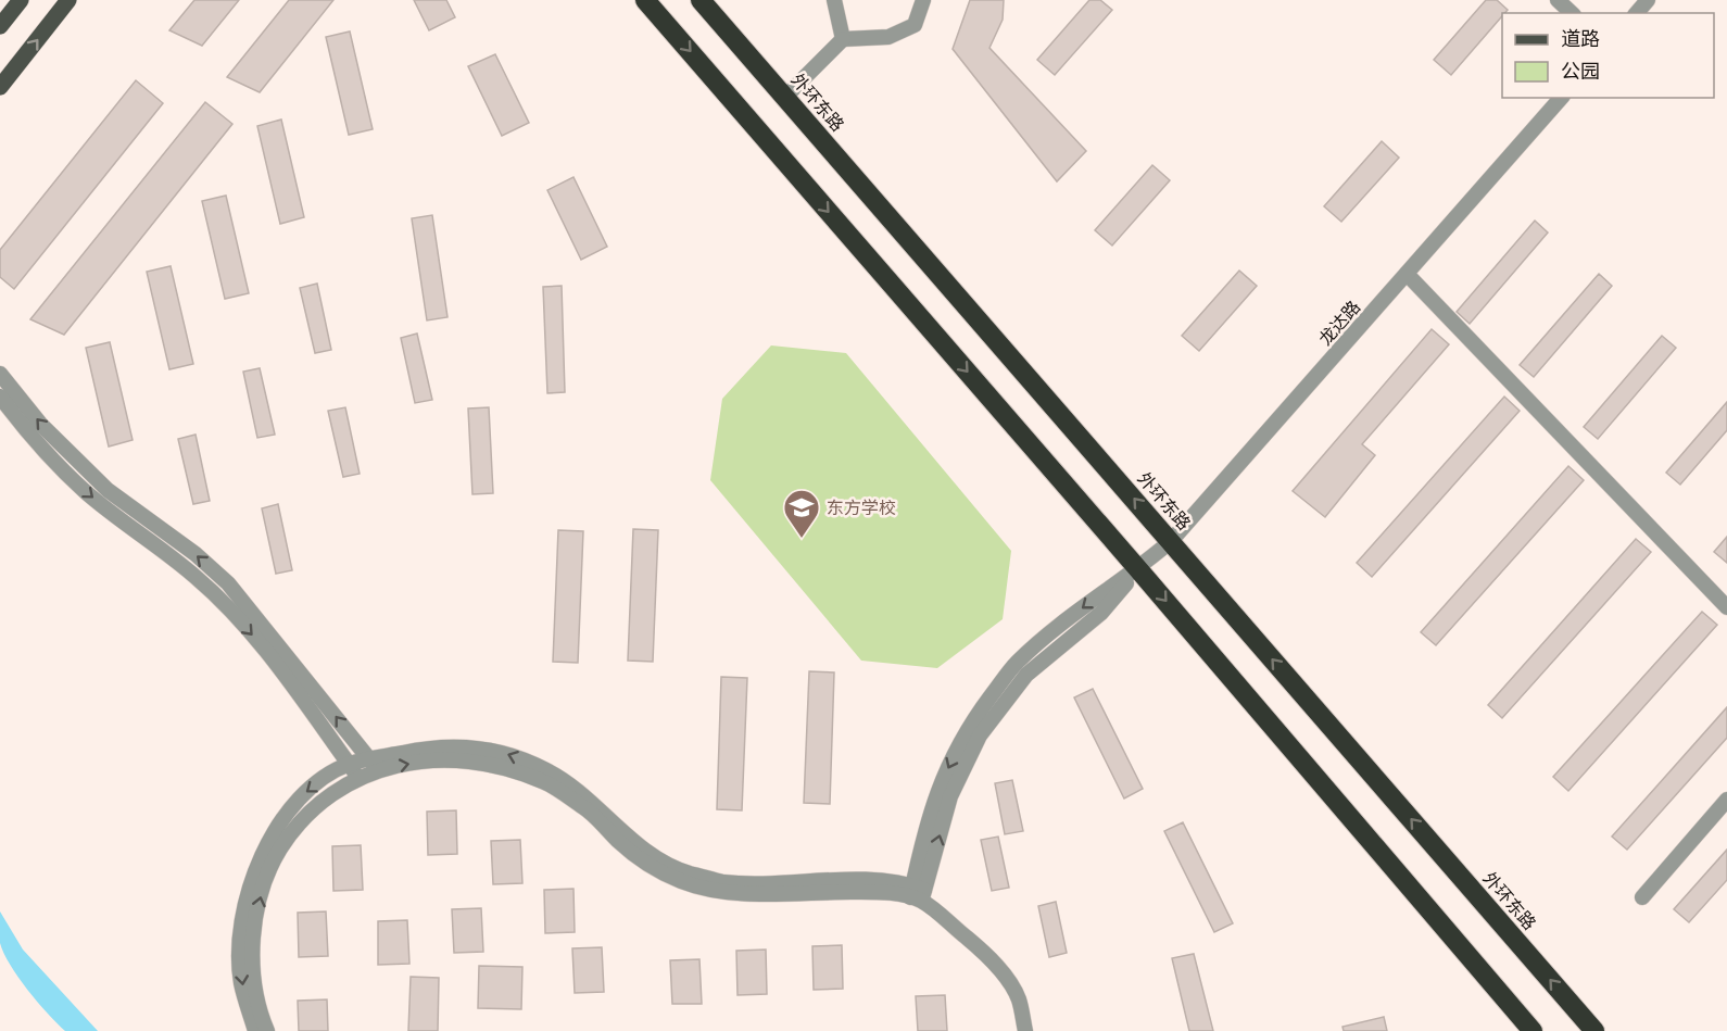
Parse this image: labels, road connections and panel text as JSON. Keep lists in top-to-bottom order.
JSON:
{
  "streets": {
    "highway": ["外环东路"],
    "street": ["龙达路"]
  },
  "crossings": [
    ["外环东路", "龙达路"]
  ],
  "places": {
    "school or university": ["东方学校"]
  },
  "legend": ["道路", "公园"]
}
